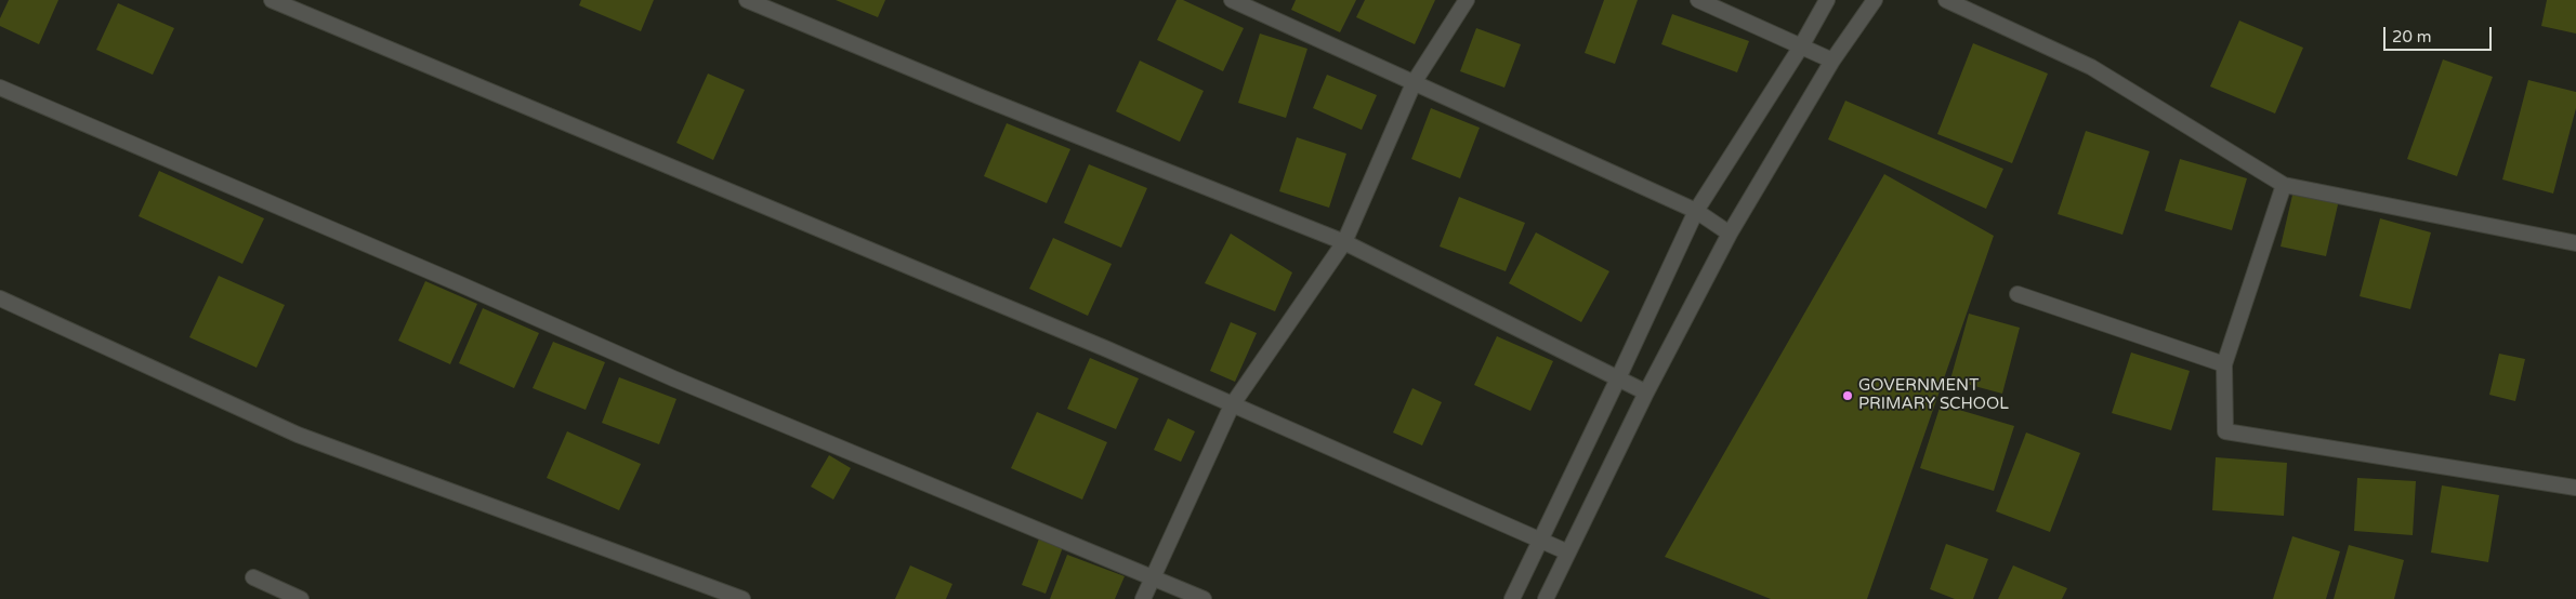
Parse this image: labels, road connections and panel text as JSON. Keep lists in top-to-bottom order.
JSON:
{
  "places": ["GOVERNMENT PRIMARY SCHOOL"],
  "scale_bar": "20 m"
}
